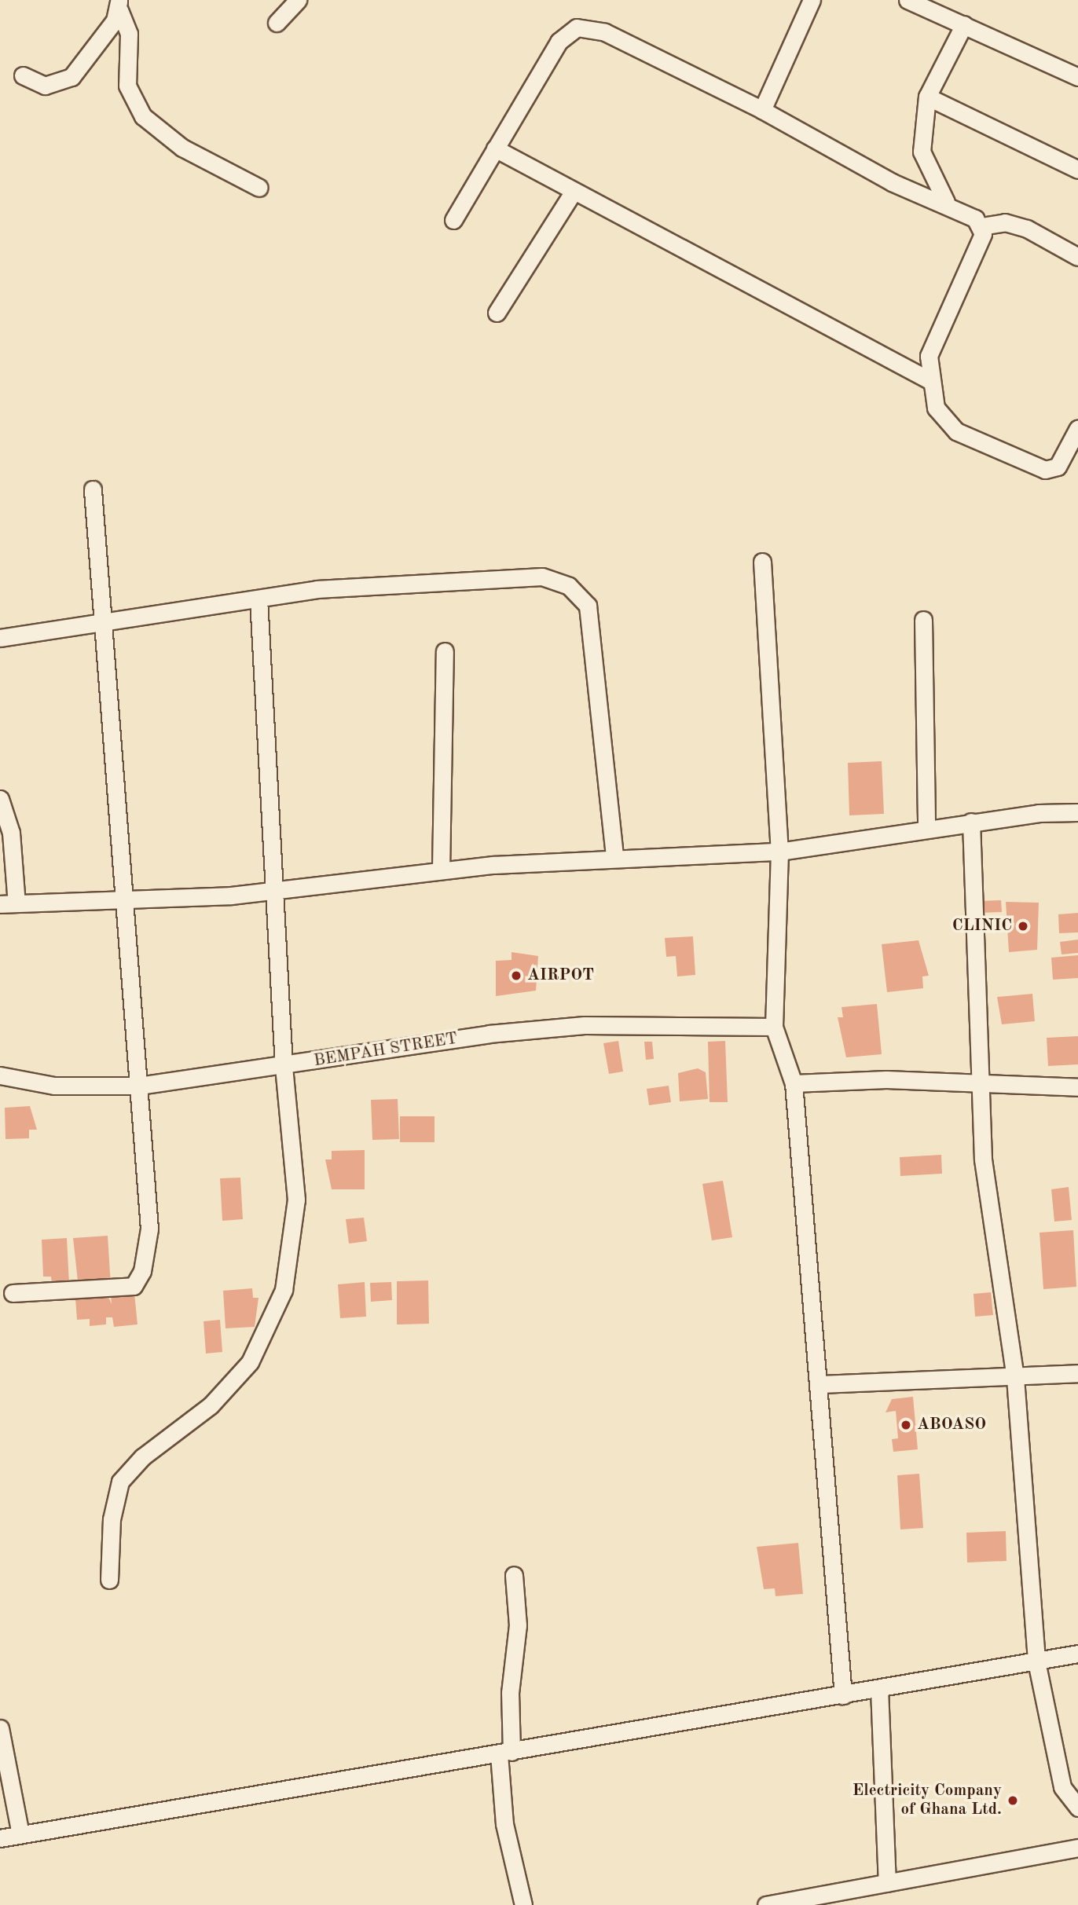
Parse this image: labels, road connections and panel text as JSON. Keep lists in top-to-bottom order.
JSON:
{
  "streets": {
    "street": ["BEMPAH STREET"]
  },
  "places": [
    "CLINIC",
    "AIRPOT",
    "ABOASO",
    "Electricity Company of Ghana Ltd."
  ]
}
